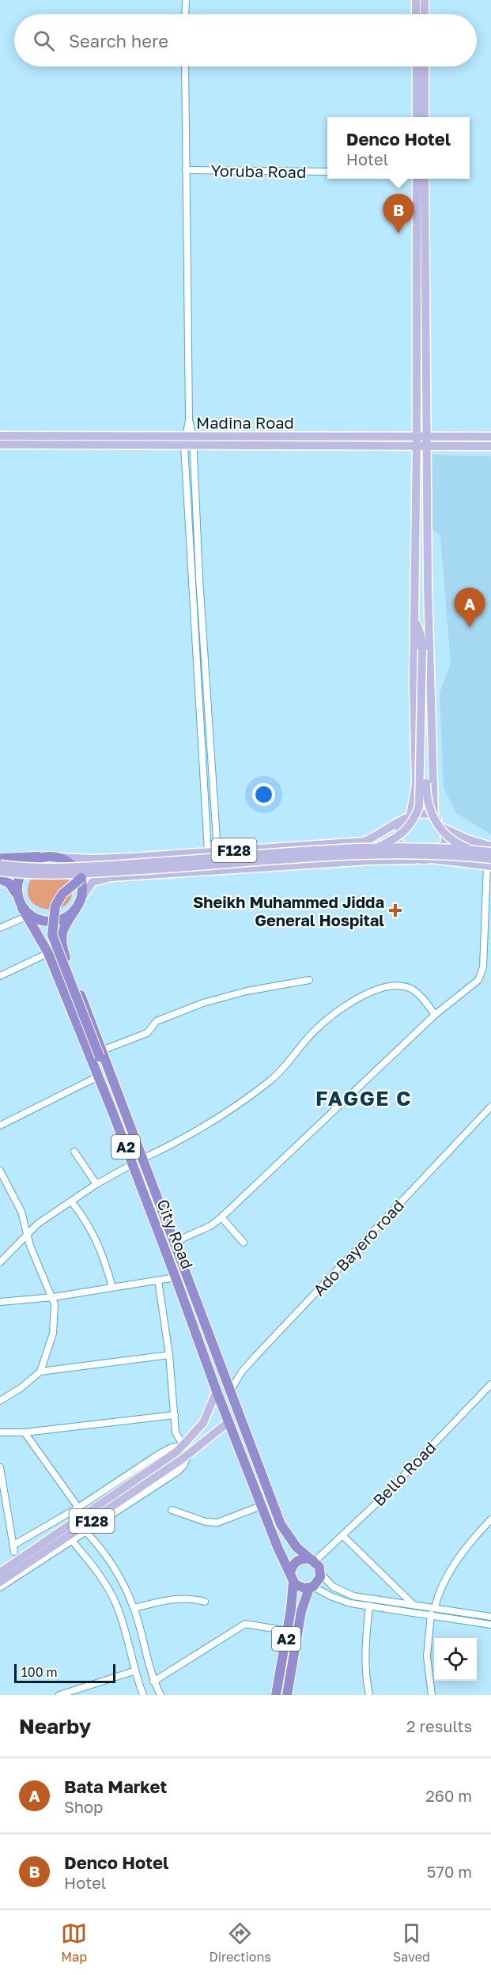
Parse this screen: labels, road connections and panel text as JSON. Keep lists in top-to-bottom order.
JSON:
{
  "streets": {
    "highway": ["A2", "City Road"],
    "main road": ["Madina Road", "F128"],
    "street": ["Yoruba Road", "Ado Bayero road", "Bello Road"]
  },
  "crossings": [
    ["F128", "A2"],
    ["F128", "City Road"],
    ["A2", "City Road"],
    ["A2", "Bello Road"],
    ["City Road", "Ado Bayero road"],
    ["City Road", "Bello Road"]
  ],
  "districts": ["FAGGE C"],
  "places": {
    "health": ["Sheikh Muhammed Jidda General Hospital"]
  },
  "scale_bar": "100 m",
  "page": {
    "search": "Search here",
    "popup": ["Denco Hotel", "Hotel"],
    "pins": ["B", "A"],
    "scale": "100 m",
    "heading": ["Nearby", "2 results"],
    "list": [
      {
        "mark": "A",
        "name": "Bata Market",
        "note": "Shop",
        "value": "260 m"
      },
      {
        "mark": "B",
        "name": "Denco Hotel",
        "note": "Hotel",
        "value": "570 m"
      }
    ],
    "nav": ["Map", "Directions", "Saved"]
  }
}
